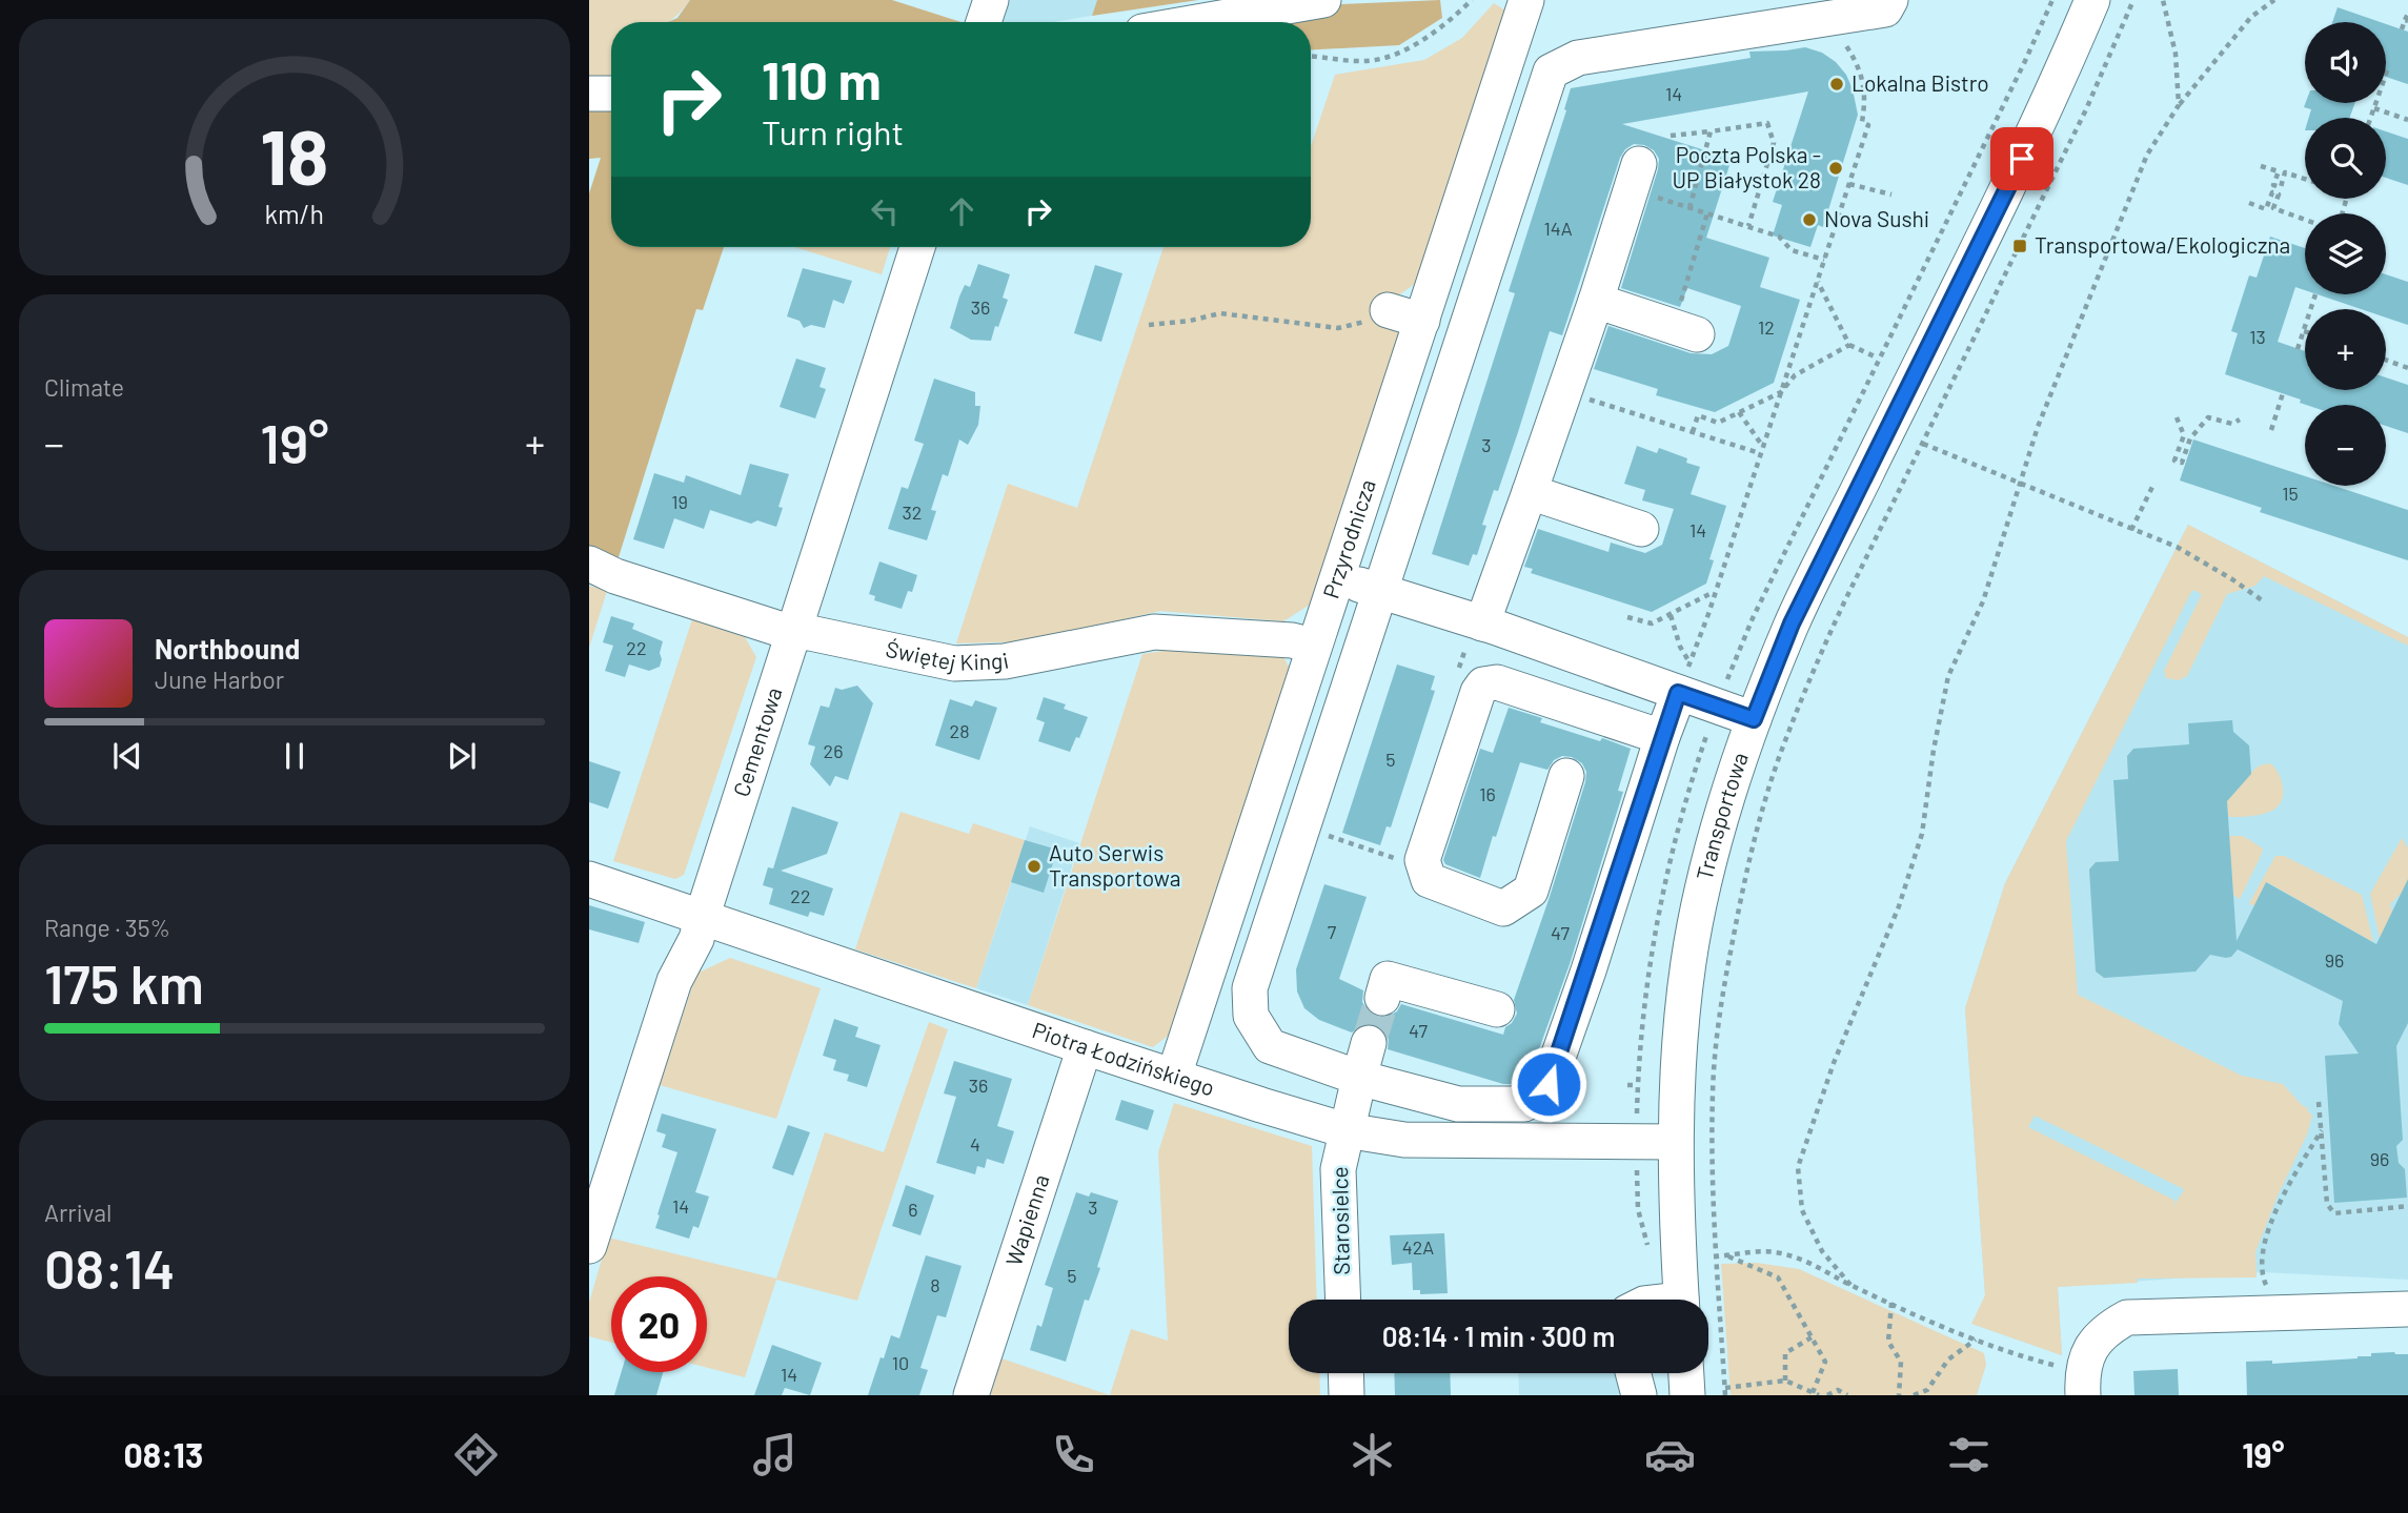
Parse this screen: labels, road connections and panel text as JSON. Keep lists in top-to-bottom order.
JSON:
{
  "streets": {
    "street": [
      "Przyrodnicza",
      "Świętej Kingi",
      "Cementowa",
      "Transportowa",
      "Piotra Łodzińskiego",
      "Wapienna",
      "Starosielce"
    ]
  },
  "crossings": [
    ["Przyrodnicza", "Świętej Kingi"],
    ["Przyrodnicza", "Piotra Łodzińskiego"],
    ["Świętej Kingi", "Cementowa"],
    ["Cementowa", "Piotra Łodzińskiego"],
    ["Transportowa", "Piotra Łodzińskiego"],
    ["Piotra Łodzińskiego", "Wapienna"],
    ["Piotra Łodzińskiego", "Starosielce"]
  ],
  "places": {
    "other": [
      "Lokalna Bistro",
      "Poczta Polska - UP Białystok 28",
      "Nova Sushi",
      "Auto Serwis Transportowa"
    ],
    "transit": ["Transportowa/Ekologiczna"]
  },
  "house_numbers": [
    "14",
    "14A",
    "36",
    "12",
    "13",
    "3",
    "15",
    "19",
    "32",
    "14",
    "22",
    "28",
    "26",
    "5",
    "16",
    "22",
    "7",
    "47",
    "96",
    "47",
    "36",
    "4",
    "96",
    "14",
    "3",
    "6",
    "42A",
    "5",
    "8",
    "10",
    "14"
  ],
  "page": {
    "map_buttons": ["+", "−"],
    "turn": ["110 m", "Turn right"],
    "tile": [
      "Climate",
      ["Range · 35%", "175 km"],
      ["Arrival", "08:14"]
    ],
    "heat": ["−", "19°", "+"],
    "song": ["Northbound", "June Harbor"],
    "limit": "20",
    "trip": "08:14 · 1 min · 300 m",
    "tabs": ["08:13", "19°"],
    "gauge": ["18", "km/h"]
  }
}
